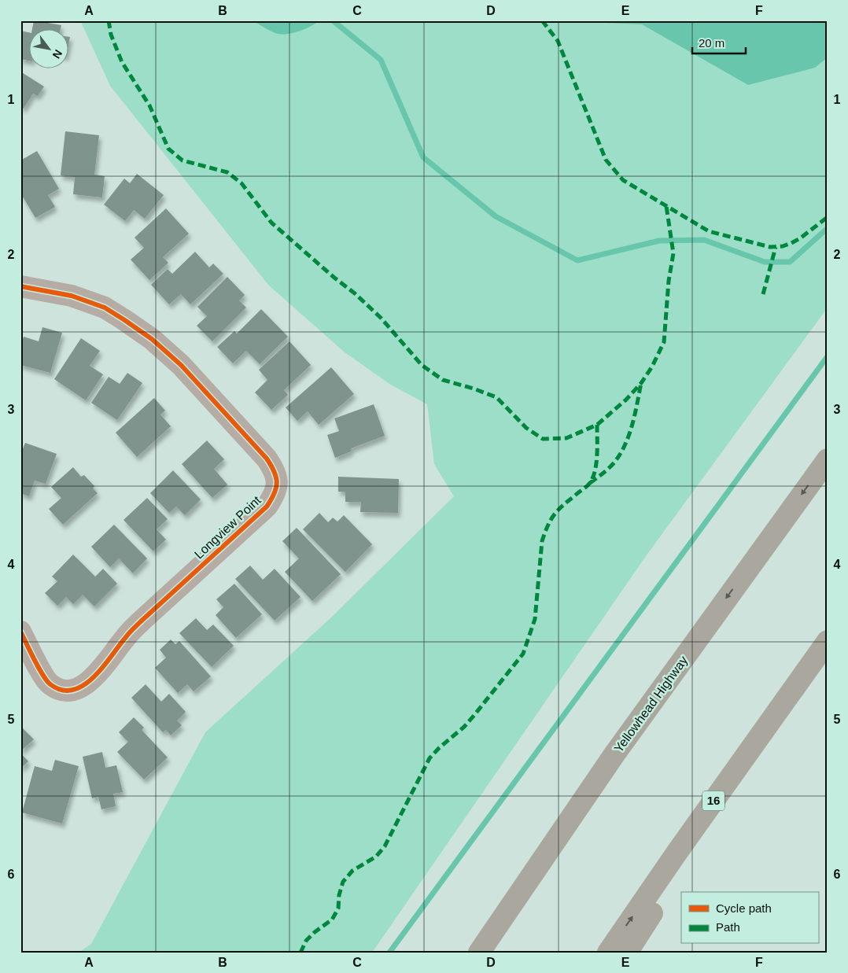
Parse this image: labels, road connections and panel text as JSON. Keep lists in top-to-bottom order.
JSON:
{
  "streets": {
    "highway": ["Yellowhead Highway", "16"],
    "street": ["Longview Point"]
  },
  "legend": ["Cycle path", "Path"],
  "scale_bar": "20 m",
  "north": "bottom right",
  "grid": {
    "columns": [
      "A",
      "B",
      "C",
      "D",
      "E",
      "F"
    ],
    "rows": [
      "1",
      "2",
      "3",
      "4",
      "5",
      "6"
    ]
  }
}
